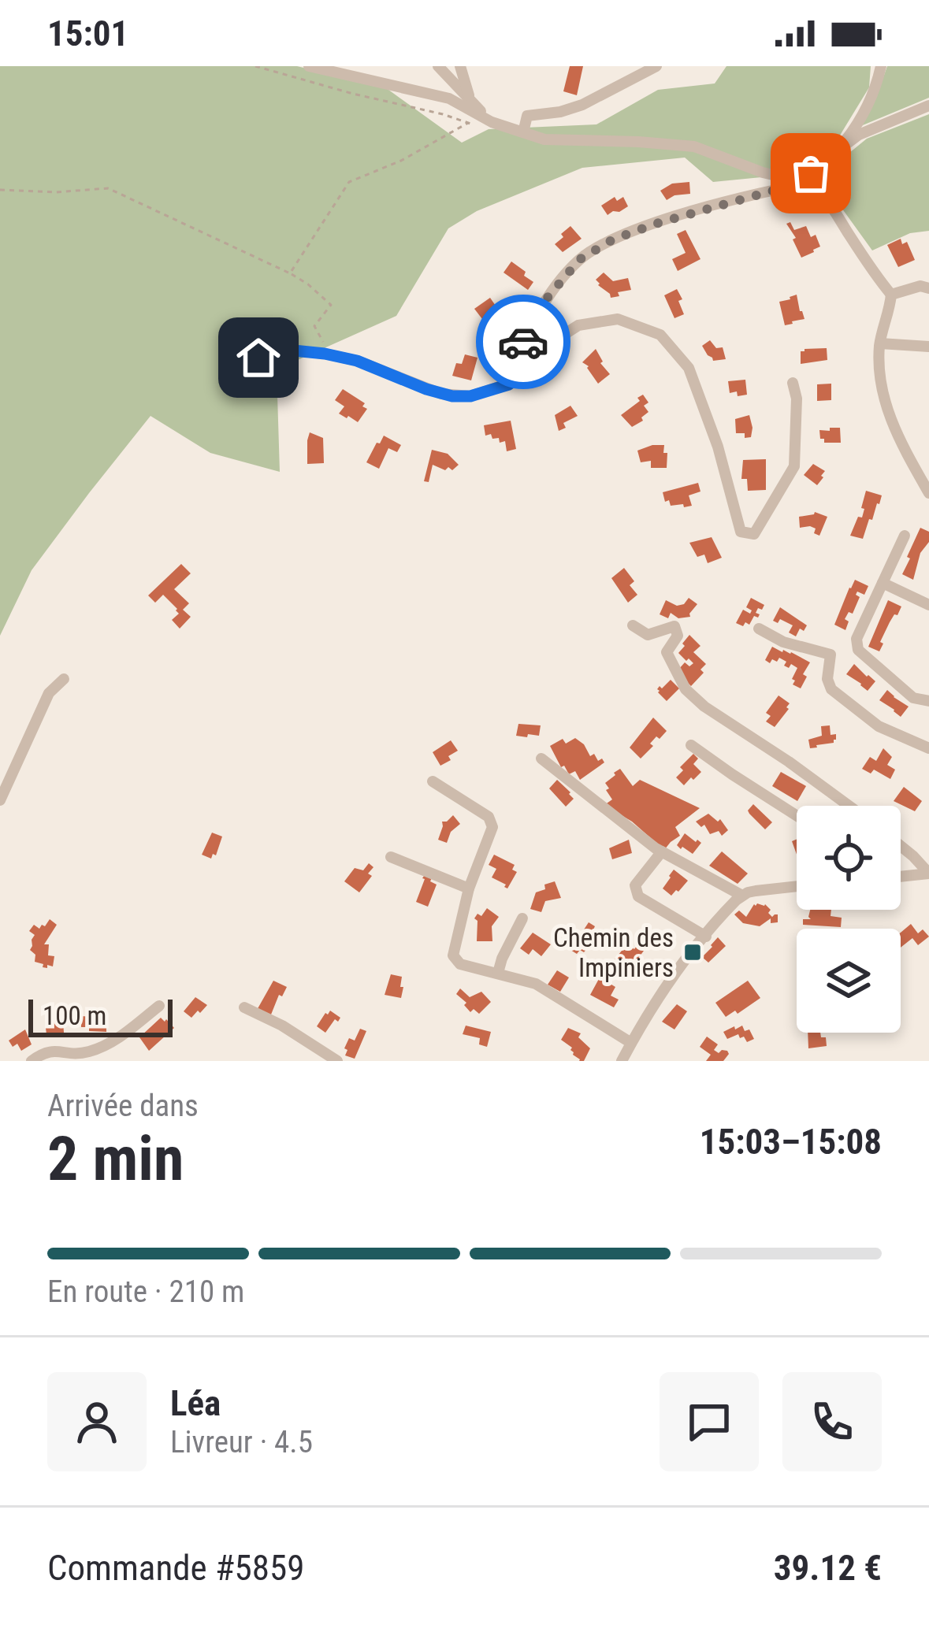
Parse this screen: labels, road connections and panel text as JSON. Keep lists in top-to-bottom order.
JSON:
{
  "places": {
    "transit": ["Chemin des Impiniers"]
  },
  "scale_bar": "100 m",
  "page": {
    "status": "15:01",
    "scale": "100 m",
    "heading": ["2 min", "Arrivée dans", "15:03–15:08"],
    "panel": [
      "Léa",
      "Livreur · 4.5",
      "Commande #5859",
      "39.12 €"
    ],
    "bar": "En route · 210 m"
  }
}
